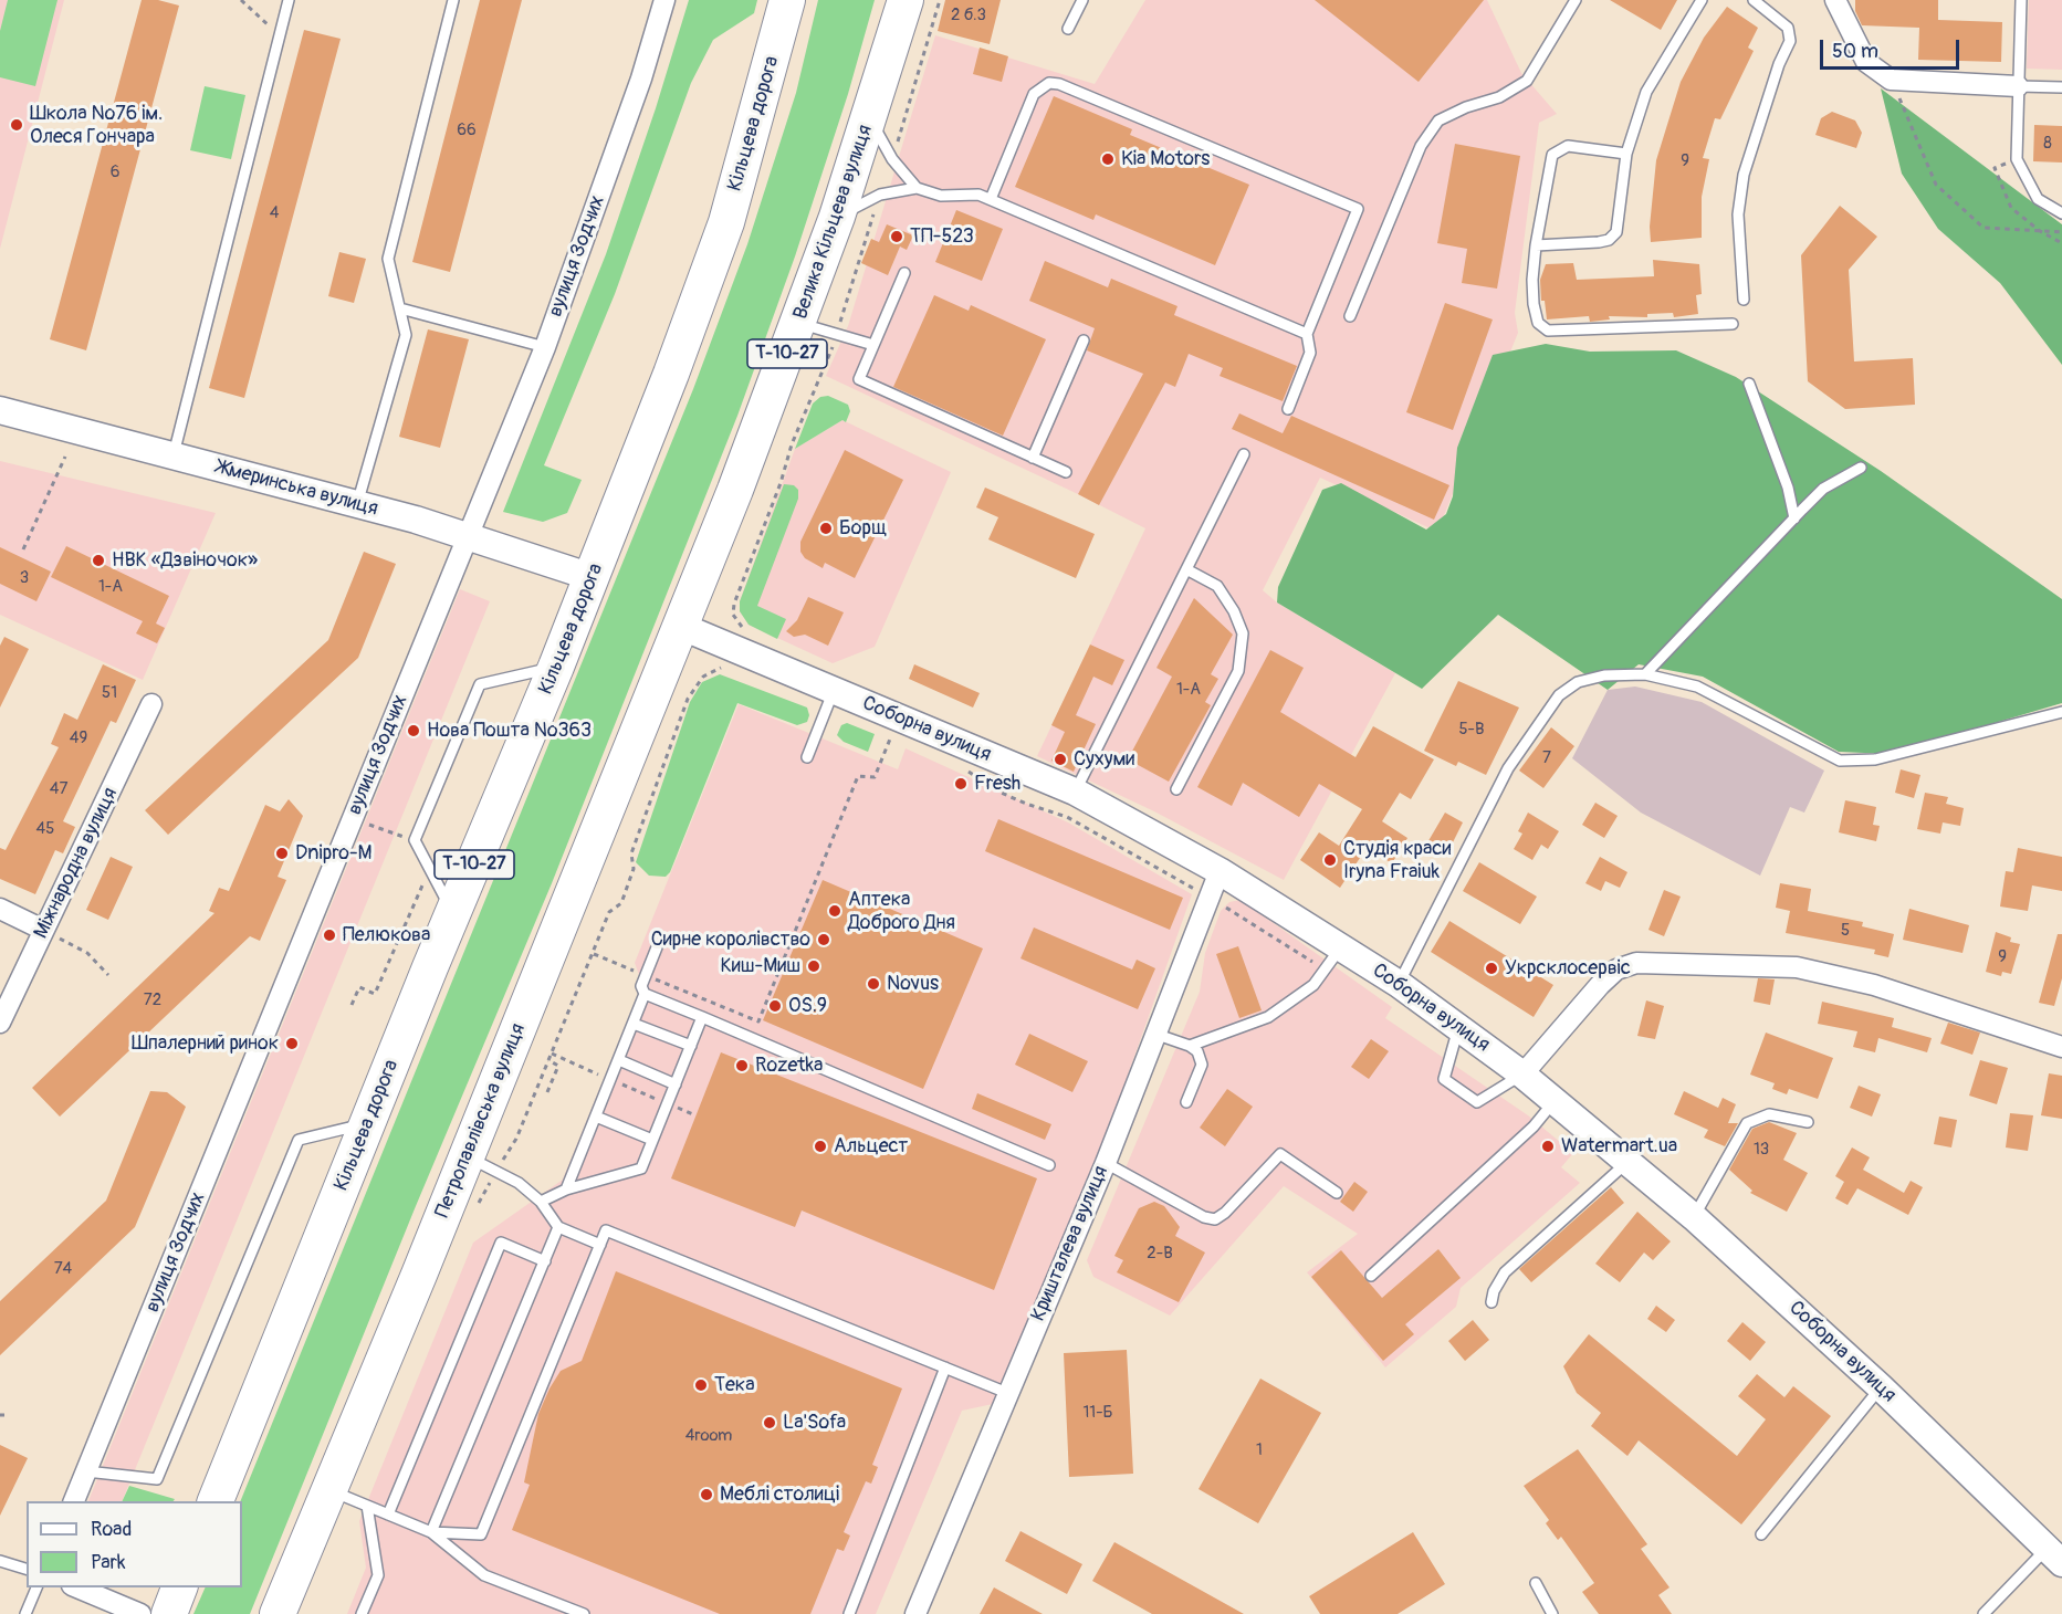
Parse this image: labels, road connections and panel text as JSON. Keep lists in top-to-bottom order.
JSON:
{
  "streets": {
    "highway": [
      "Кільцева дорога",
      "Велика Кільцева вулиця",
      "Т-10-27",
      "Петропавлівська вулиця"
    ],
    "main road": ["Жмеринська вулиця", "Соборна вулиця"],
    "street": ["вулиця Зодчих", "Міжнародна вулиця", "Кришталева вулиця"]
  },
  "crossings": [
    ["Кільцева дорога", "Жмеринська вулиця"],
    ["Велика Кільцева вулиця", "Соборна вулиця"],
    ["Велика Кільцева вулиця", "Петропавлівська вулиця"],
    ["вулиця Зодчих", "Жмеринська вулиця"],
    ["Соборна вулиця", "Петропавлівська вулиця"],
    ["Соборна вулиця", "Кришталева вулиця"]
  ],
  "places": [
    "Школа №76 ім. Олеся Гончара",
    "Kia Motors",
    "ТП-523",
    "Борщ",
    "НВК «Дзвіночок»",
    "Нова Пошта №363",
    "Сухуми",
    "Fresh",
    "Dnipro-M",
    "Студія краси Iryna Fraiuk",
    "Аптека Доброго Дня",
    "Пелюкова",
    "Сирне королівство",
    "Киш-Миш",
    "Укрсклосервіс",
    "Novus",
    "OS.9",
    "Шпалерний ринок",
    "Rozetka",
    "Альцест",
    "Watermart.ua",
    "Тека",
    "La'Sofa",
    "Меблі столиці"
  ],
  "house_numbers": [
    "2 б.3",
    "66",
    "8",
    "9",
    "6",
    "4",
    "3",
    "1-А",
    "1-А",
    "51",
    "5-В",
    "49",
    "7",
    "47",
    "45",
    "5",
    "9",
    "72",
    "13",
    "2-В",
    "74",
    "11-Б",
    "4room",
    "1"
  ],
  "legend": ["Road", "Park"],
  "scale_bar": "50 m"
}
